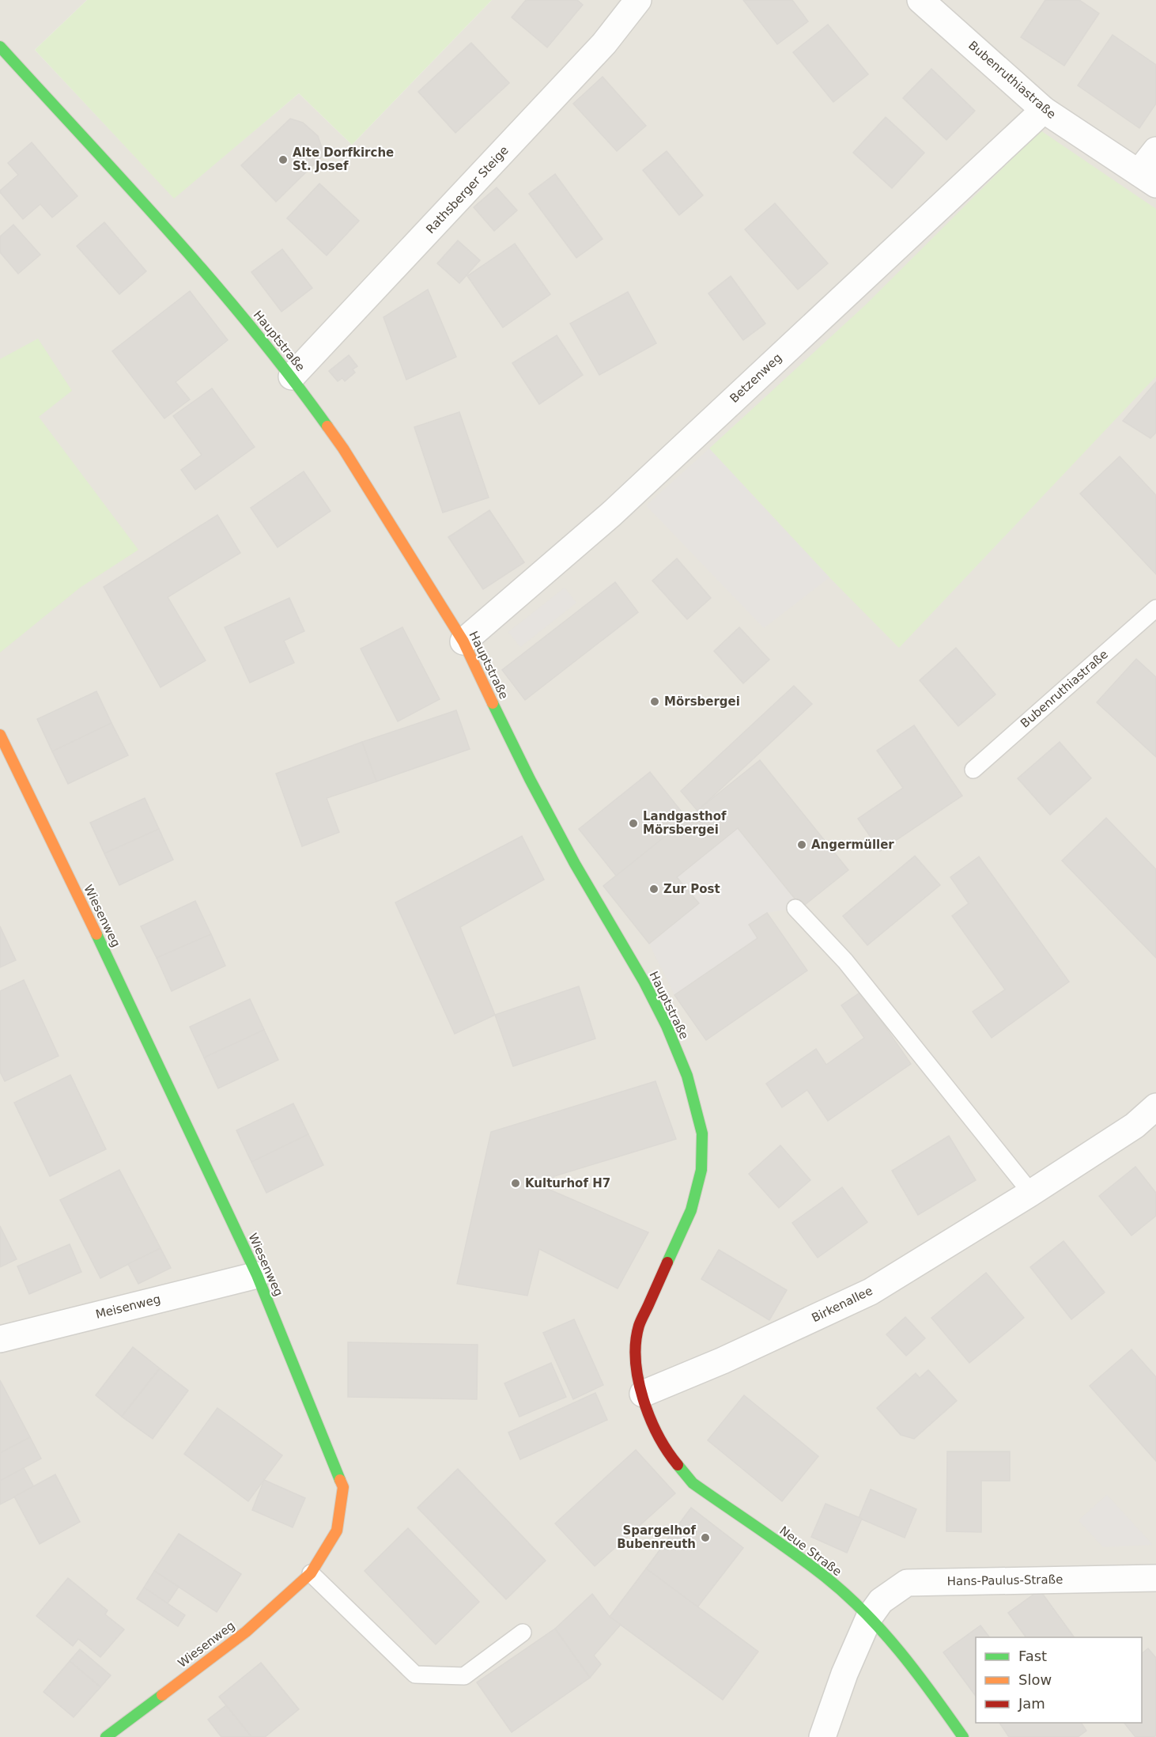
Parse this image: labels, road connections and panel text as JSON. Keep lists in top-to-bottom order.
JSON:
{
  "streets": {
    "street": [
      "Bubenruthiastraße",
      "Rathsberger Steige",
      "Hauptstraße",
      "Betzenweg",
      "Wiesenweg",
      "Birkenallee",
      "Meisenweg",
      "Neue Straße",
      "Hans-Paulus-Straße"
    ]
  },
  "crossings": [
    ["Bubenruthiastraße", "Betzenweg"],
    ["Rathsberger Steige", "Hauptstraße"],
    ["Hauptstraße", "Betzenweg"],
    ["Hauptstraße", "Birkenallee"],
    ["Hauptstraße", "Neue Straße"],
    ["Wiesenweg", "Meisenweg"],
    ["Birkenallee", "Neue Straße"],
    ["Neue Straße", "Hans-Paulus-Straße"]
  ],
  "places": [
    "Alte Dorfkirche St. Josef",
    "Mörsbergei",
    "Landgasthof Mörsbergei",
    "Angermüller",
    "Zur Post",
    "Kulturhof H7",
    "Spargelhof Bubenreuth"
  ],
  "legend": ["Fast", "Slow", "Jam"]
}
